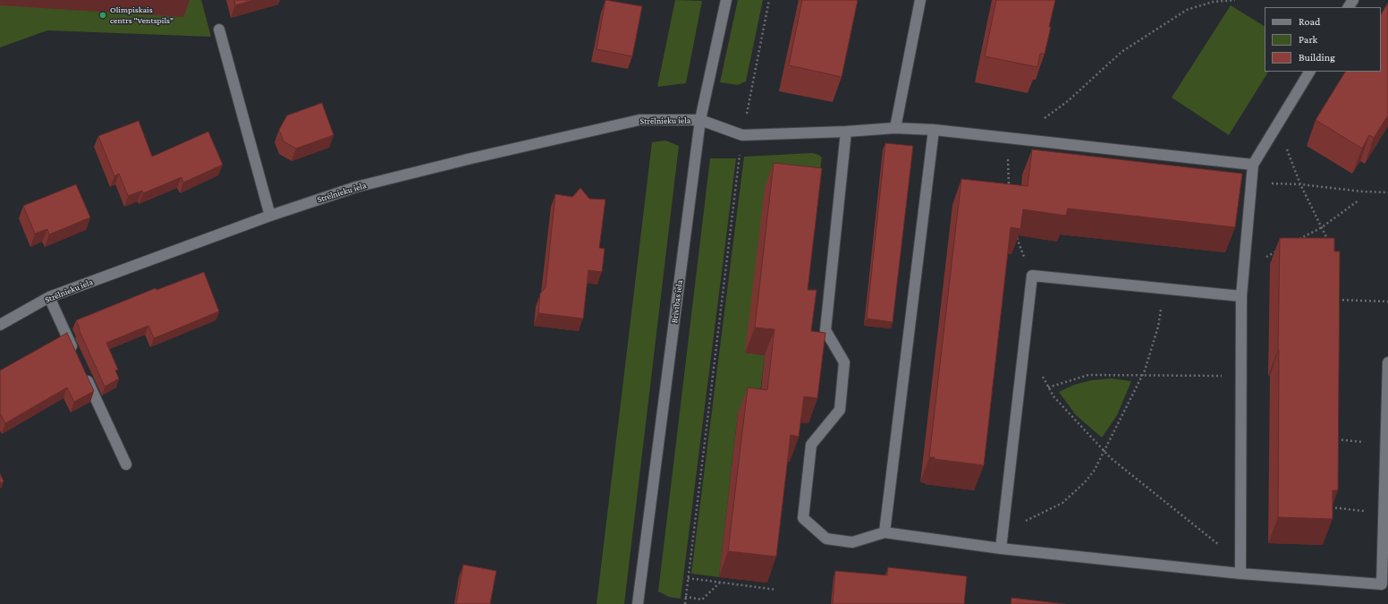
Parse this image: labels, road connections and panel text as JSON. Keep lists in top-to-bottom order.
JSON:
{
  "streets": {
    "street": ["Strēlnieku iela", "Brīvības iela"]
  },
  "crossings": [
    ["Strēlnieku iela", "Brīvības iela"]
  ],
  "places": ["Olimpiskais centrs \"Ventspils\""],
  "legend": ["Road", "Park", "Building"]
}
